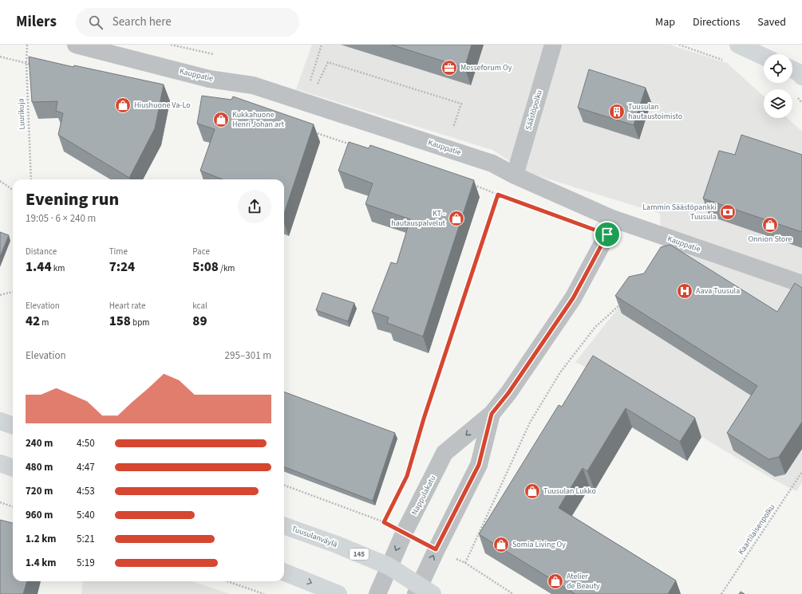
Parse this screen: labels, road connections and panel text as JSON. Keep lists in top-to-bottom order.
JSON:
{
  "streets": {
    "main road": ["Tuusulanväylä", "145"],
    "street": ["Kauppatie", "Säästöpolku", "Nappulakatu"],
    "path": ["Luurikuja", "Kaartilaisenpolku"]
  },
  "crossings": [
    ["Kauppatie", "Säästöpolku"],
    ["Kauppatie", "Nappulakatu"],
    ["Nappulakatu", "Tuusulanväylä"]
  ],
  "places": {
    "office": ["Messeforum Oy"],
    "shop": [
      "Hiushuone Va-Lo",
      "Kukkahuone Henri Johan art",
      "KT - hautauspalvelut",
      "Onnion Store",
      "Tuusulan Lukko",
      "Somia Living Oy",
      "Atelier de Beauty"
    ],
    "building": ["Tuusulan hautaustoimisto"],
    "bank": ["Lammin Säästöpankki Tuusula"],
    "hospital": ["Aava Tuusula"]
  },
  "page": {
    "header": "Milers",
    "search": "Search here",
    "nav": ["Map", "Directions", "Saved"],
    "heading": ["Evening run", "19:05 · 6 × 240 m"],
    "stats": [
      ["Distance", "1.44 km"],
      ["Time", "7:24"],
      ["Pace", "5:08 /km"],
      ["Elevation", "42 m"],
      ["Heart rate", "158 bpm"],
      ["kcal", "89"]
    ],
    "chart": ["Elevation", "295–301 m"],
    "list": [
      {
        "name": "240 m",
        "note": "4:50"
      },
      {
        "name": "480 m",
        "note": "4:47"
      },
      {
        "name": "720 m",
        "note": "4:53"
      },
      {
        "name": "960 m",
        "note": "5:40"
      },
      {
        "name": "1.2 km",
        "note": "5:21"
      },
      {
        "name": "1.4 km",
        "note": "5:19"
      }
    ]
  }
}
